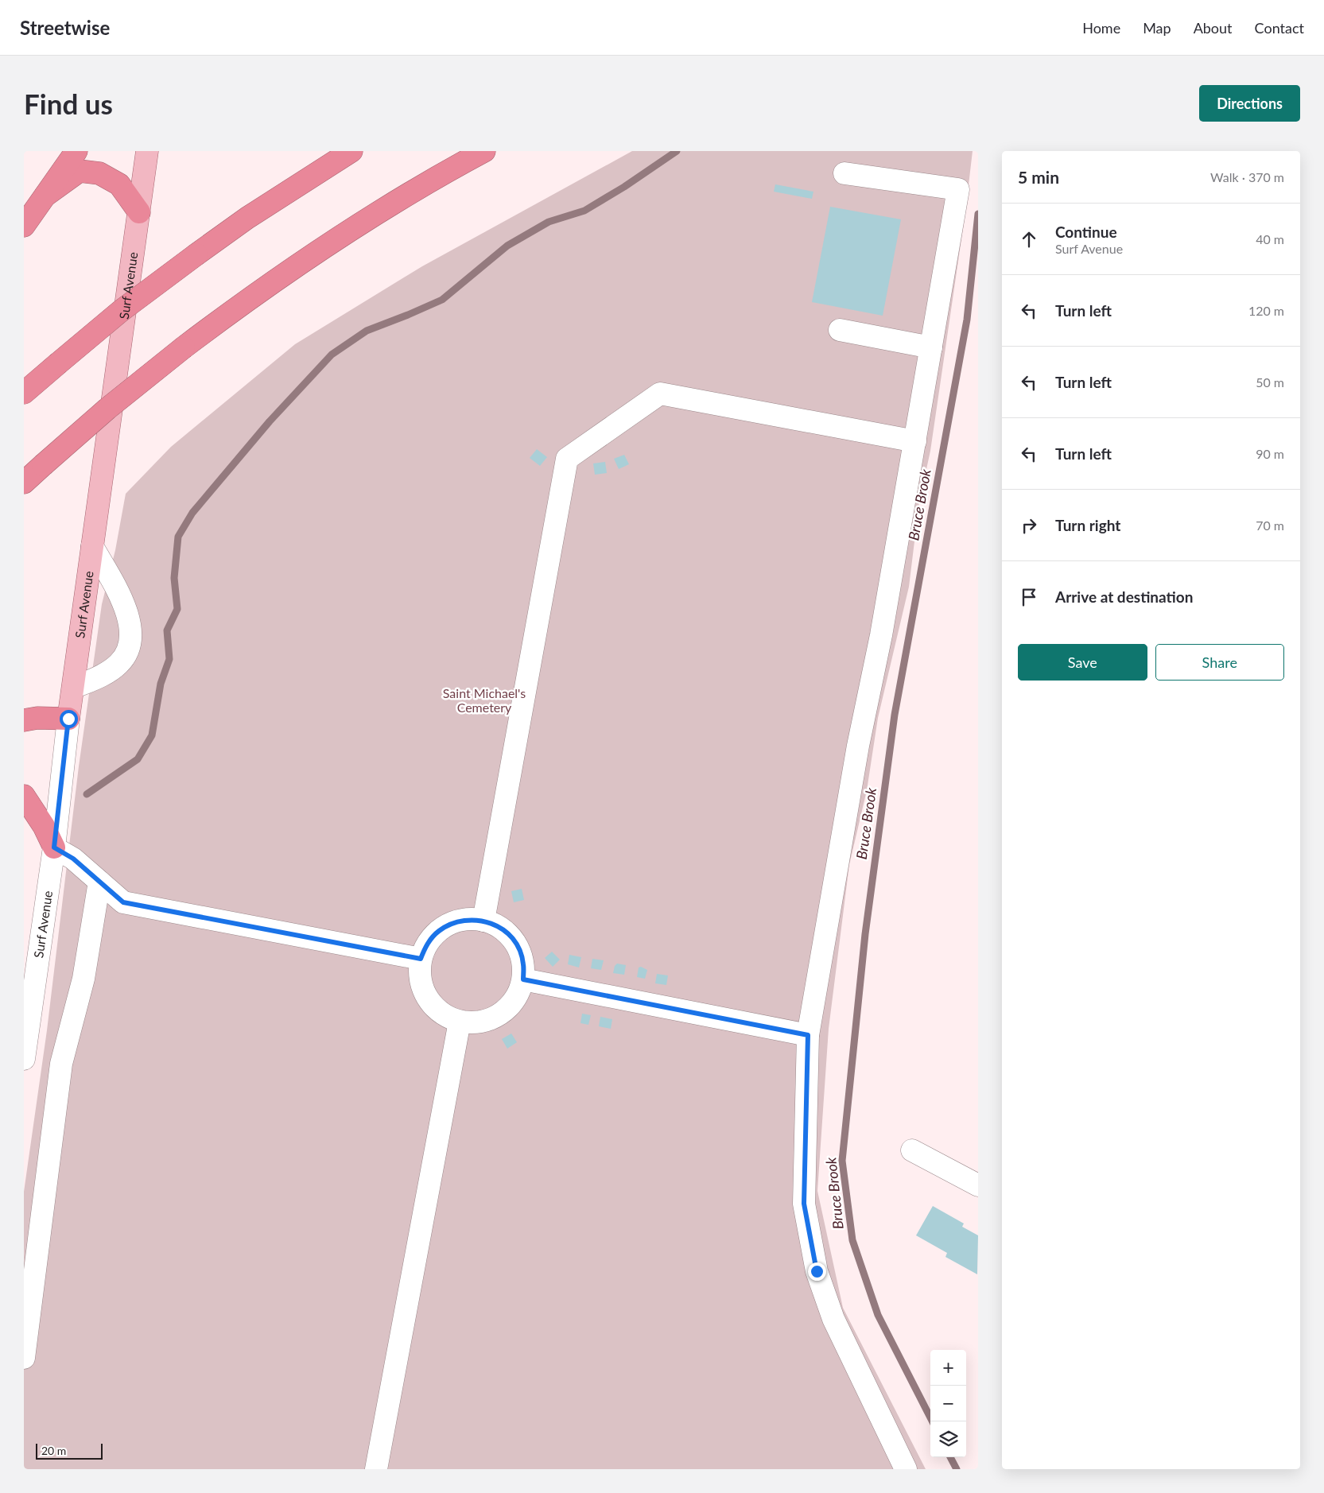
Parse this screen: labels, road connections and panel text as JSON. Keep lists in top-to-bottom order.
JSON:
{
  "streets": {
    "main road": ["Surf Avenue"]
  },
  "water": ["Bruce Brook"],
  "parks": ["Saint Michael's Cemetery"],
  "scale_bar": "20 m",
  "page": {
    "header": "Streetwise",
    "nav": [
      "Home",
      "Map",
      "About",
      "Contact"
    ],
    "buttons": [
      "Directions",
      ["Save", "Share"]
    ],
    "title": "Find us",
    "heading": ["5 min", "Walk · 370 m"],
    "list": [
      ["Continue", "Surf Avenue", "40 m"],
      ["Turn left", "120 m"],
      ["Turn left", "50 m"],
      ["Turn left", "90 m"],
      ["Turn right", "70 m"],
      "Arrive at destination"
    ],
    "map_buttons": ["+", "−"],
    "scale": "20 m"
  }
}
